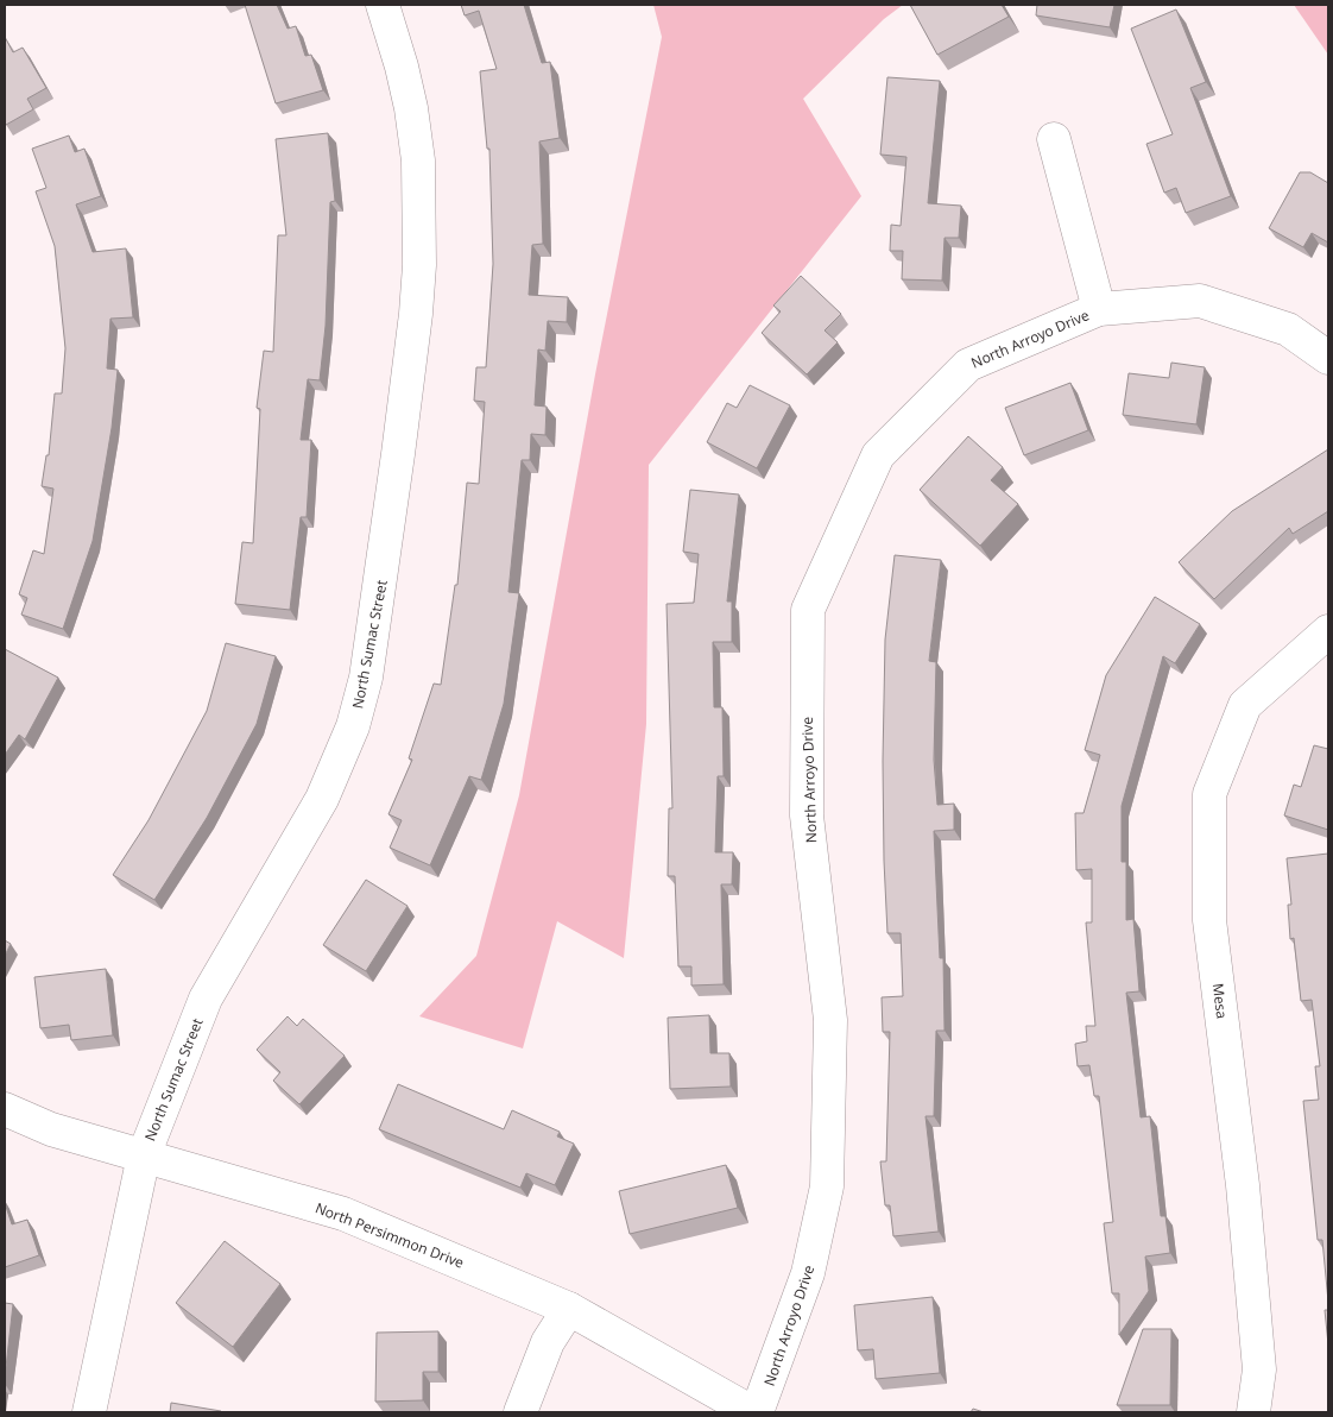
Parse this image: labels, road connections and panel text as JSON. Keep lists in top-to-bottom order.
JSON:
{
  "streets": {
    "street": [
      "North Arroyo Drive",
      "North Sumac Street",
      "Mesa",
      "North Persimmon Drive"
    ]
  },
  "crossings": [
    ["North Sumac Street", "North Persimmon Drive"]
  ]
}
